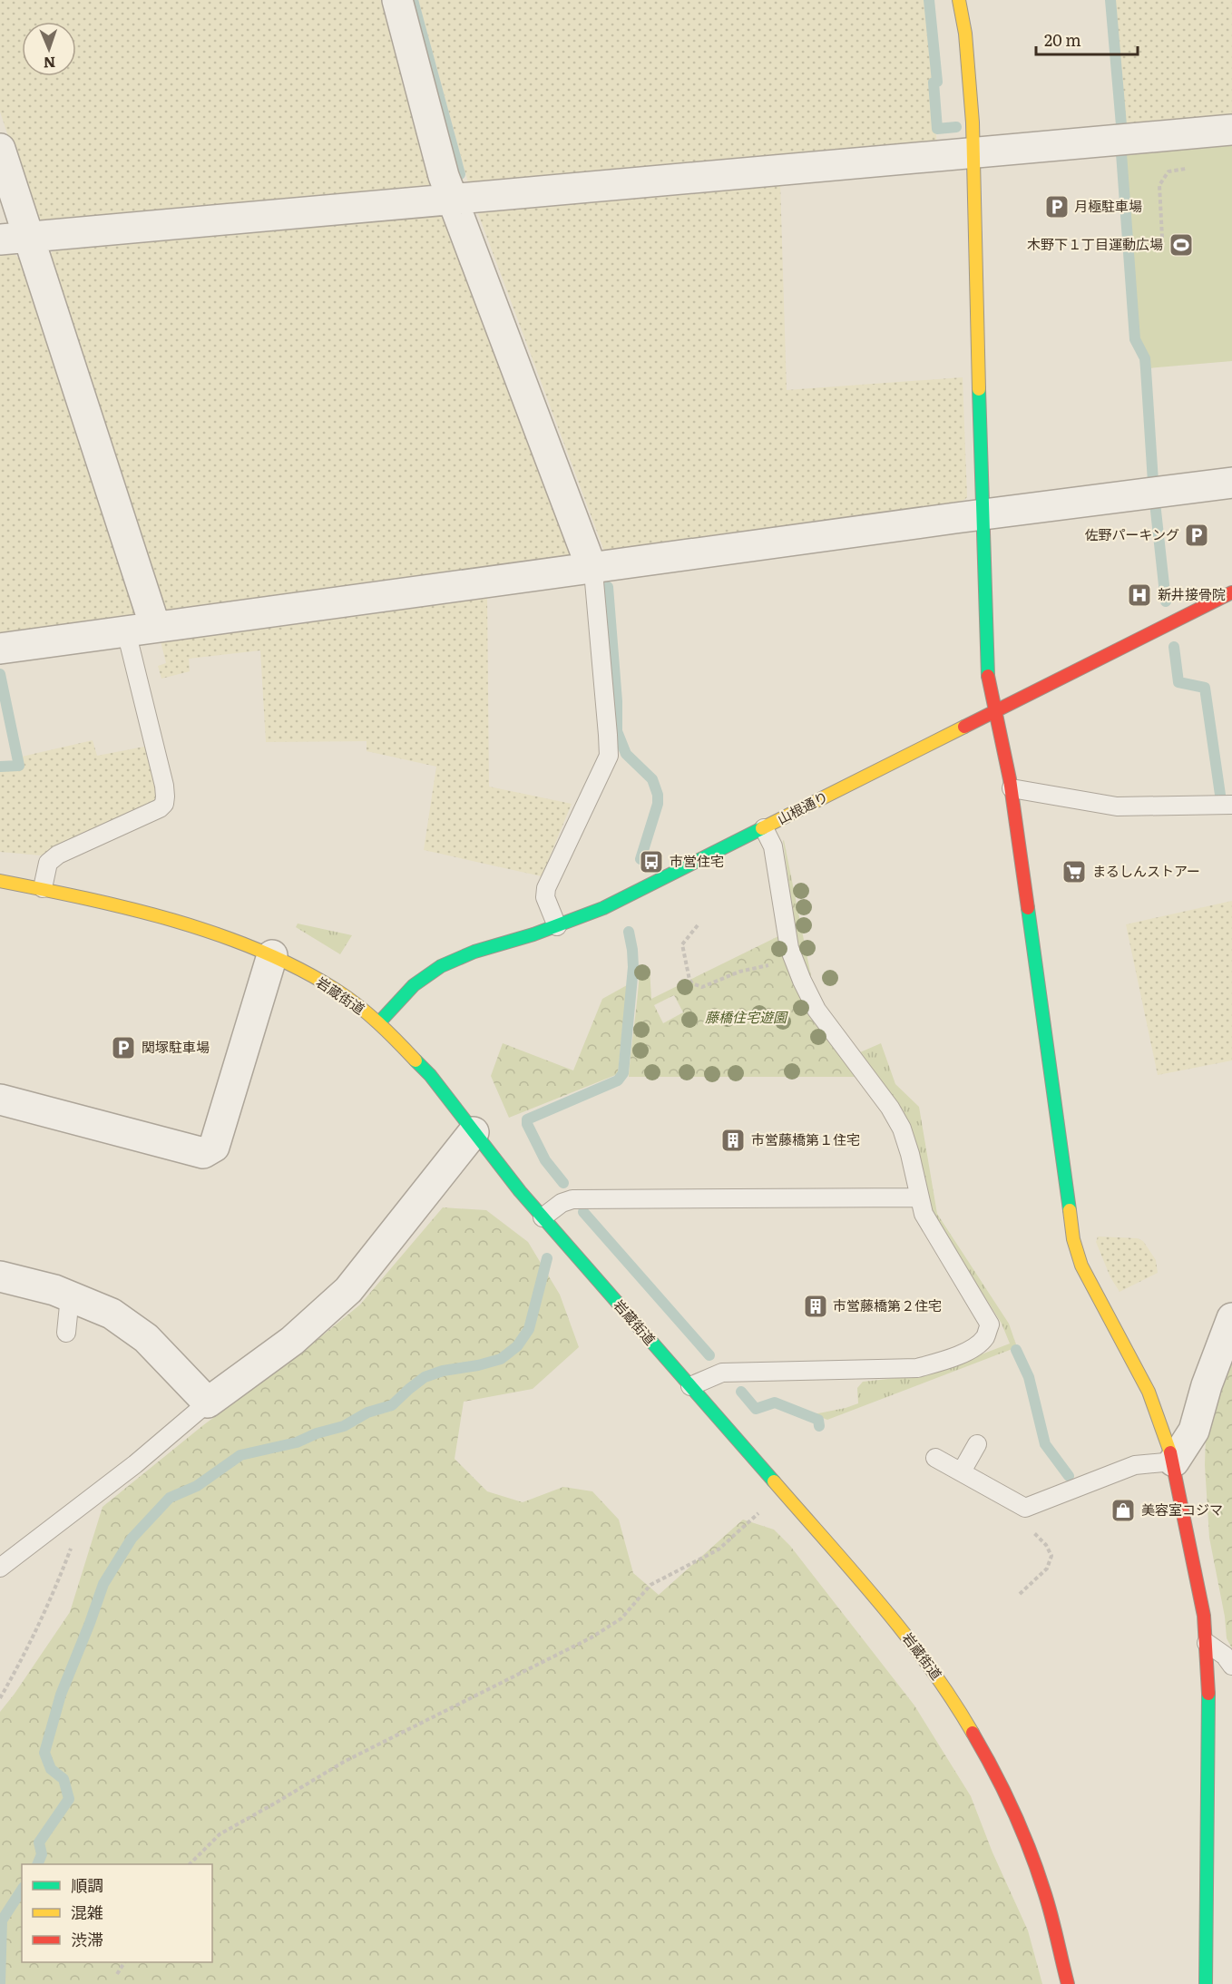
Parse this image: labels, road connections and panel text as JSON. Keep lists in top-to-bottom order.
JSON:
{
  "streets": {
    "street": ["山根通り", "岩蔵街道"]
  },
  "crossings": [
    ["山根通り", "岩蔵街道"]
  ],
  "parks": ["藤橋住宅遊園"],
  "places": {
    "parking": ["月極駐車場", "佐野パーキング", "関塚駐車場"],
    "sports": ["木野下１丁目運動広場"],
    "hospital": ["新井接骨院"],
    "bus stop": ["市営住宅"],
    "supermarket": ["まるしんストアー"],
    "building": ["市営藤橋第１住宅", "市営藤橋第２住宅"],
    "shop": ["美容室コジマ"]
  },
  "legend": ["順調", "混雑", "渋滞"],
  "scale_bar": "20 m",
  "north": "bottom"
}
